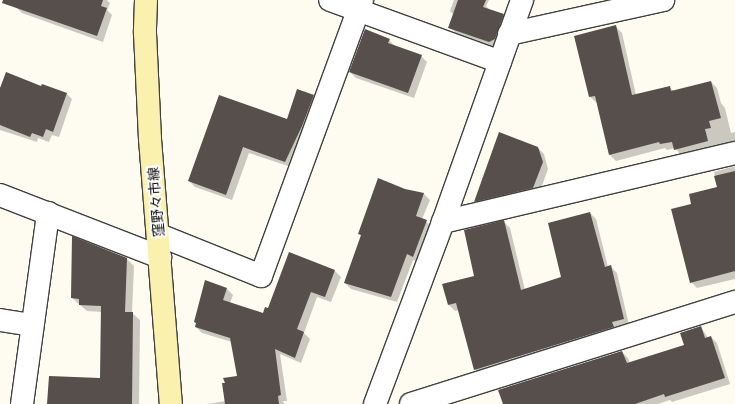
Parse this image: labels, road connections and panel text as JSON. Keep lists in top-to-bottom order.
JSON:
{
  "streets": {
    "main road": ["窪野々市線"]
  }
}
